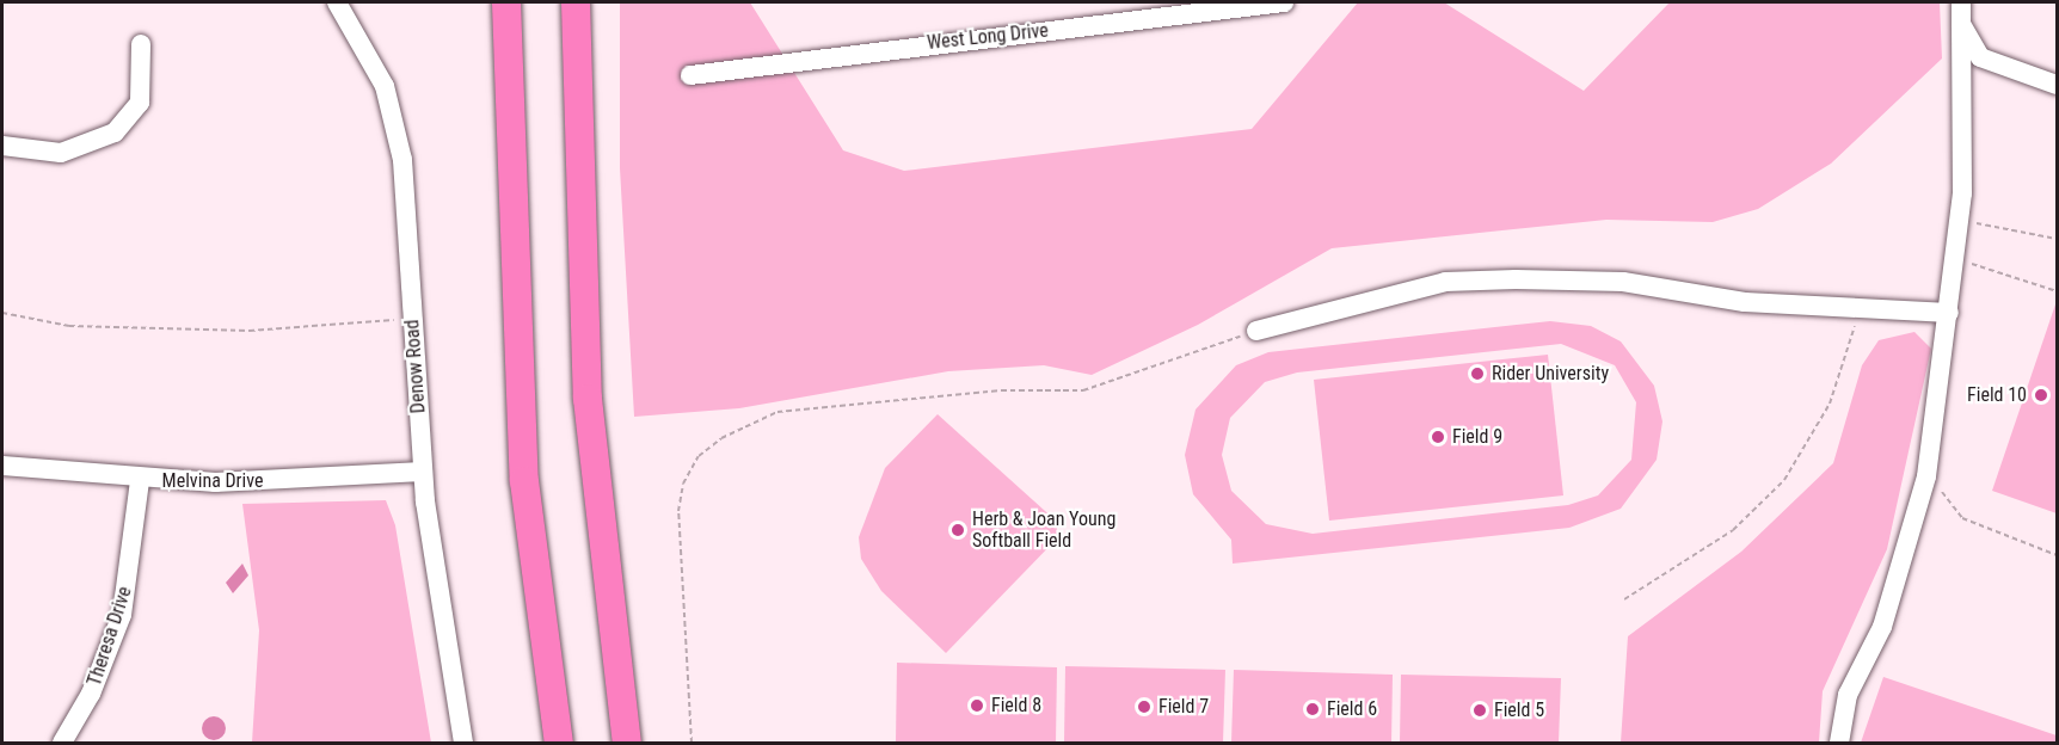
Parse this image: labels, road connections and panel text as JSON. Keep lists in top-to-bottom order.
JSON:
{
  "streets": {
    "street": [
      "West Long Drive",
      "Denow Road",
      "Melvina Drive",
      "Theresa Drive"
    ]
  },
  "crossings": [
    ["Denow Road", "Melvina Drive"],
    ["Melvina Drive", "Theresa Drive"]
  ],
  "places": [
    "Rider University",
    "Field 10",
    "Field 9",
    "Herb & Joan Young Softball Field",
    "Field 8",
    "Field 7",
    "Field 6",
    "Field 5"
  ]
}
